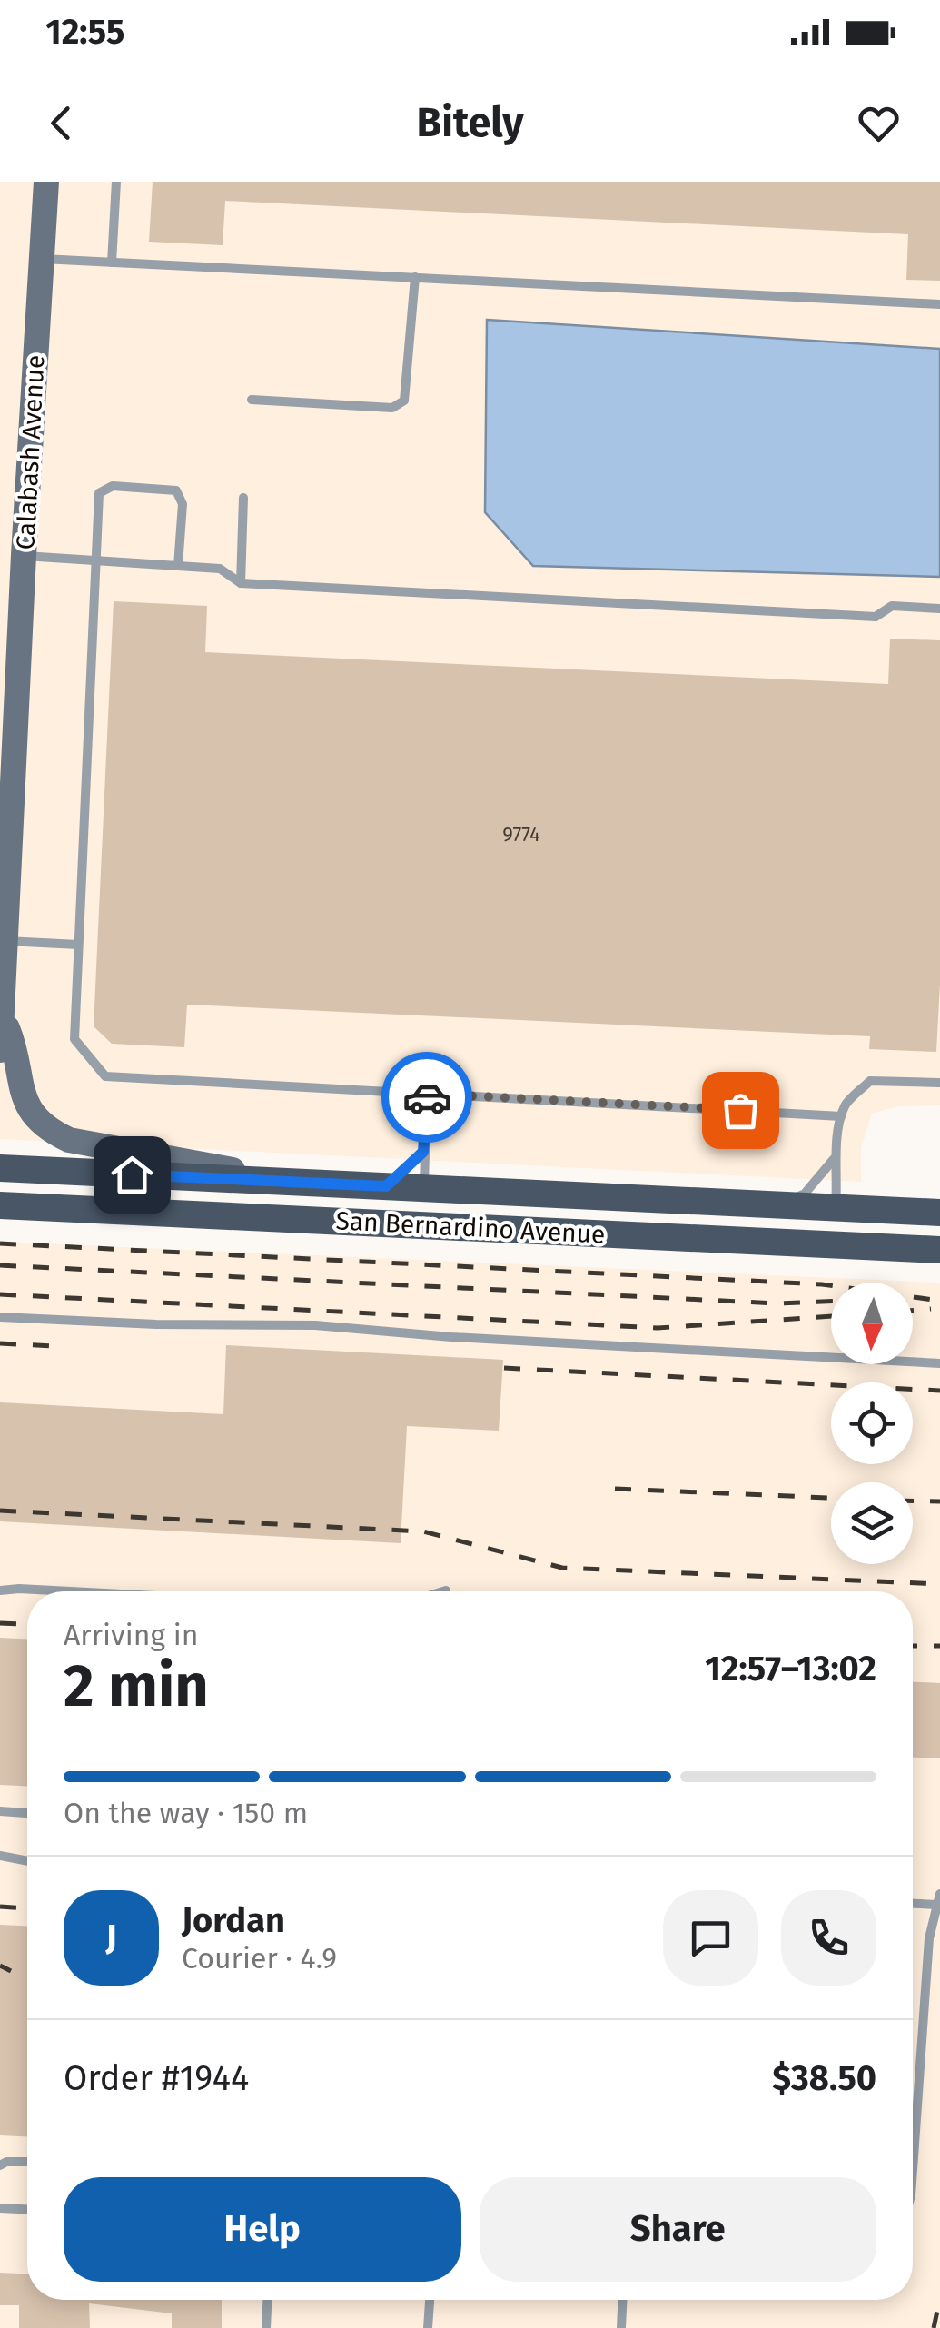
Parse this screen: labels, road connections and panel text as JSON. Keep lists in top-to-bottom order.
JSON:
{
  "streets": {
    "main road": ["San Bernardino Avenue"],
    "street": ["Calabash Avenue"]
  },
  "house_numbers": ["9774"],
  "north": "bottom",
  "page": {
    "status": "12:55",
    "header": "Bitely",
    "heading": ["2 min", "Arriving in", "12:57–13:02"],
    "panel": [
      "Jordan",
      "Courier · 4.9",
      "Order #1944",
      "$38.50"
    ],
    "bar": "On the way · 150 m",
    "round": "J",
    "buttons": ["Help", "Share"]
  }
}
